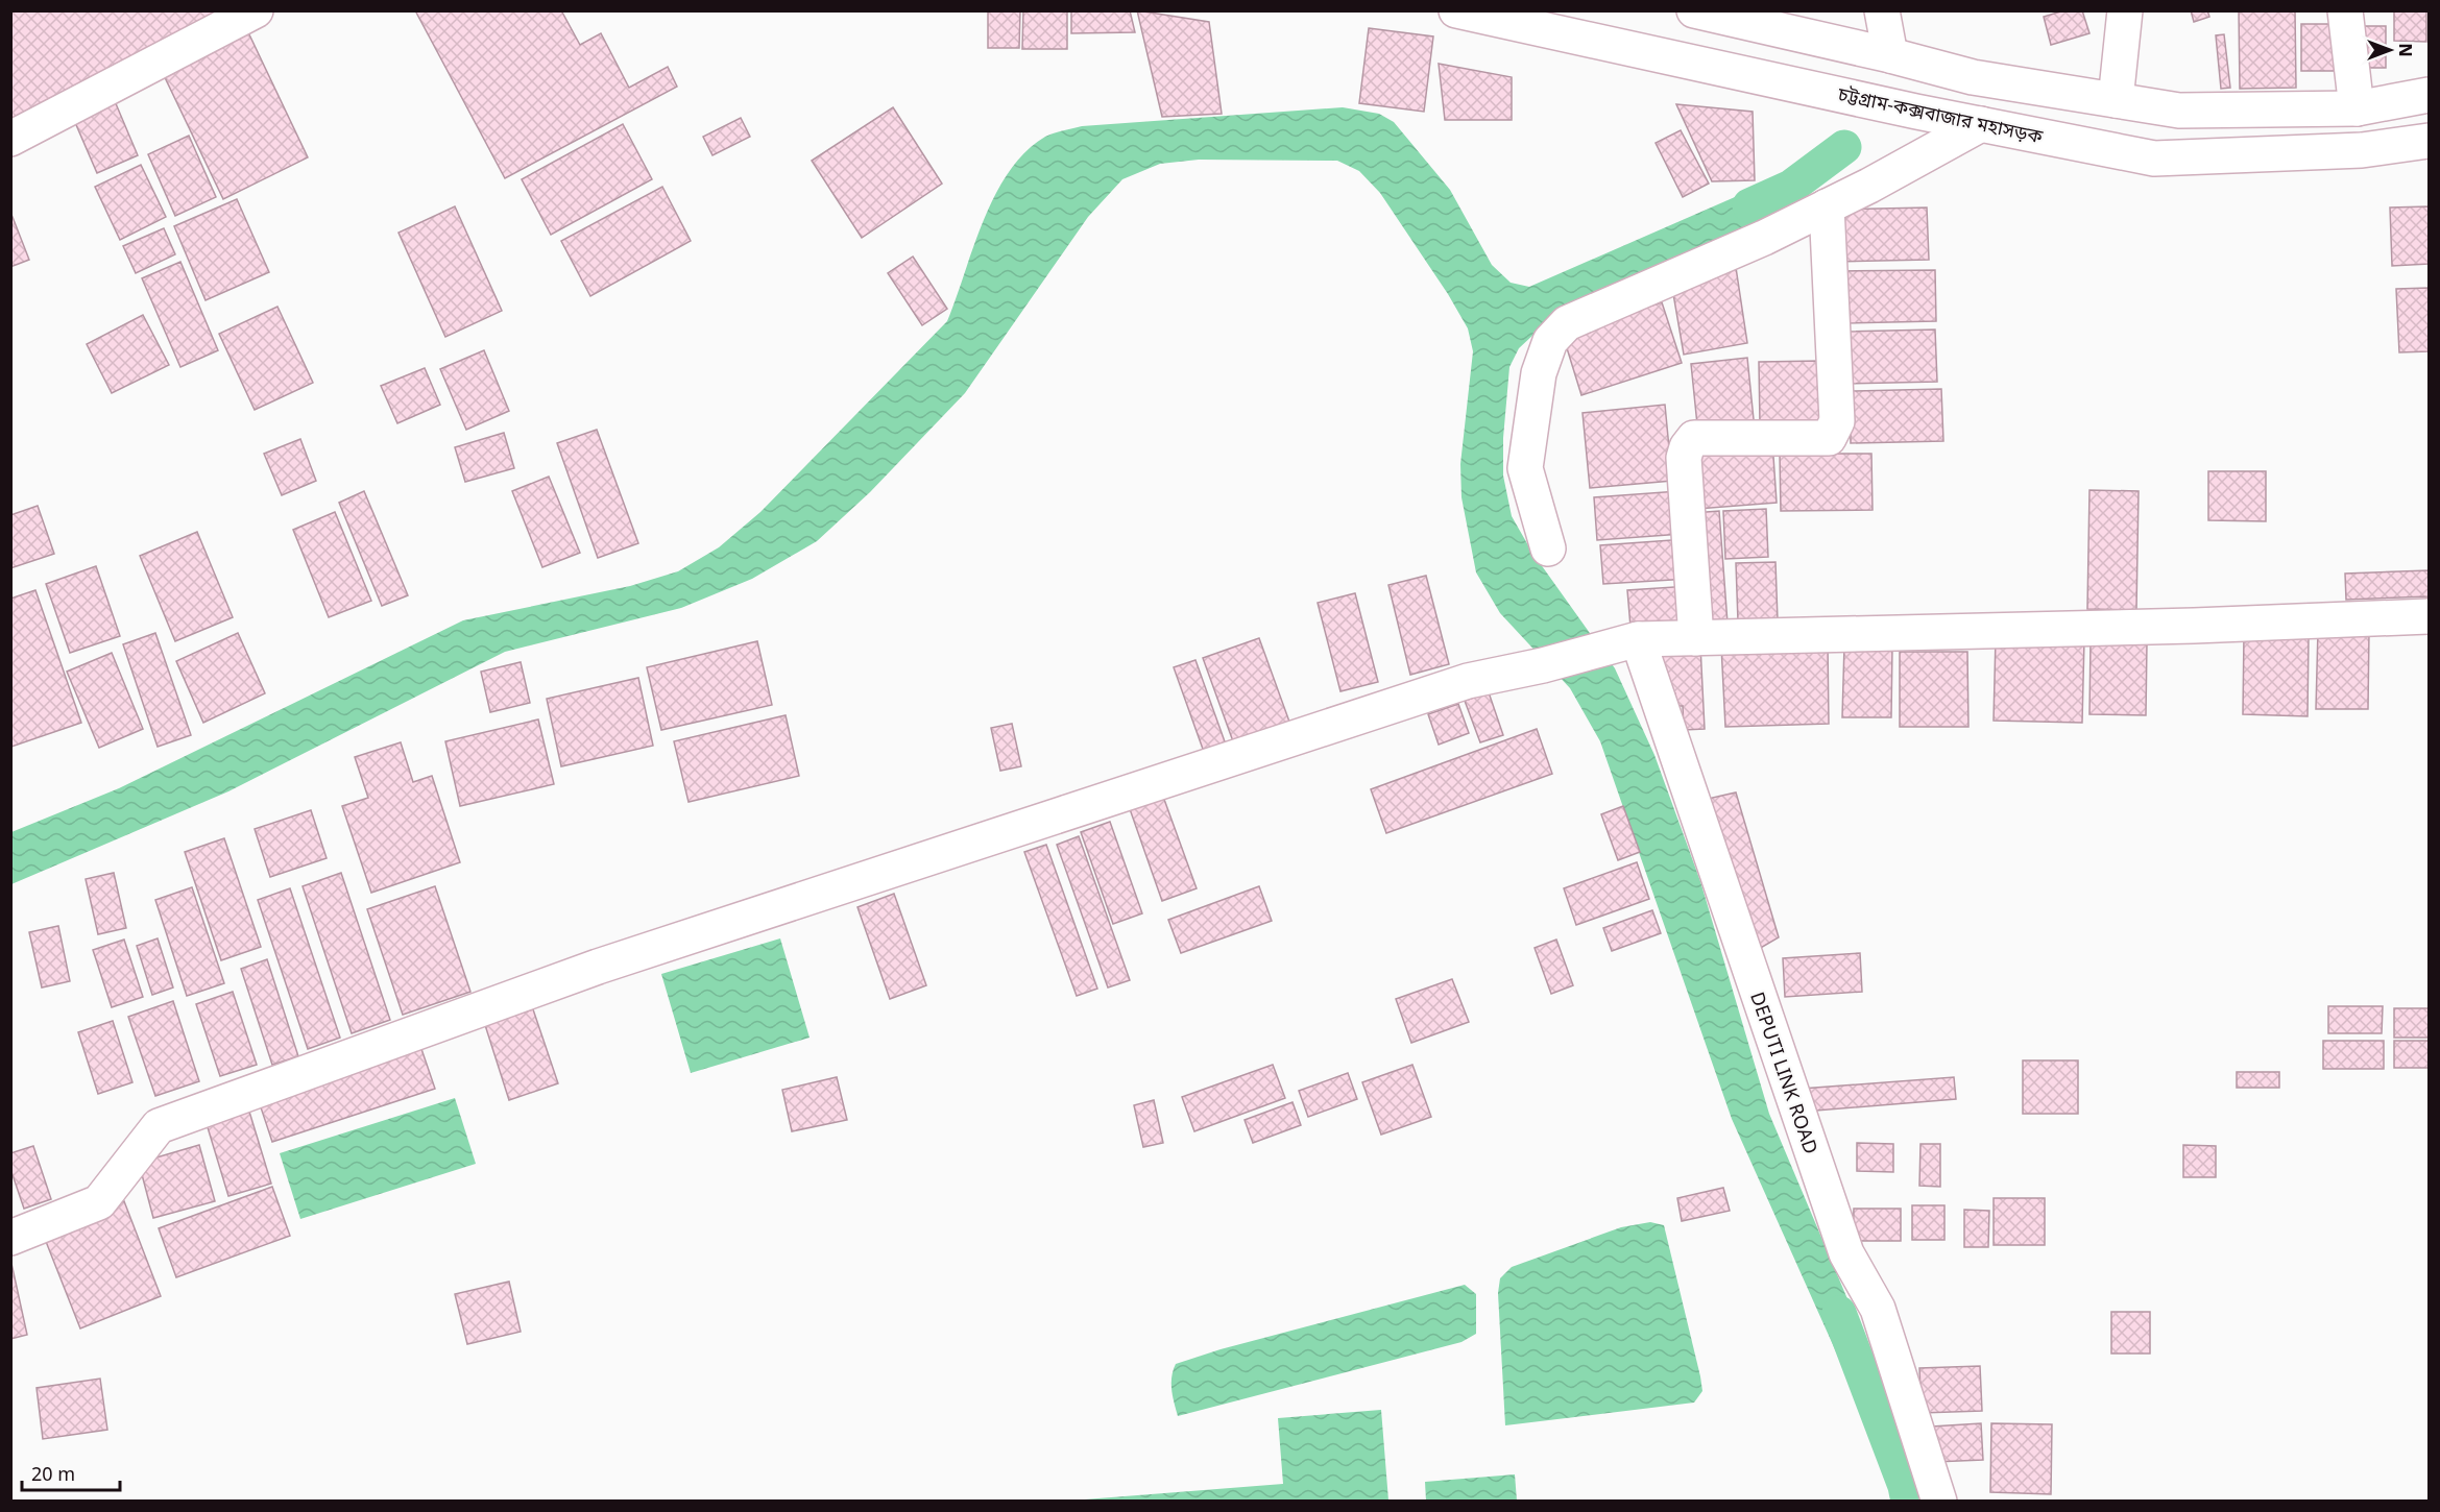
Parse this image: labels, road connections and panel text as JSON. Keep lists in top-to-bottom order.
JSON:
{
  "streets": {
    "main road": ["চট্টগ্রাম-কক্সবাজার মহাসড়ক", "DEPUTI LINK ROAD"]
  },
  "scale_bar": "20 m",
  "north": "right"
}
